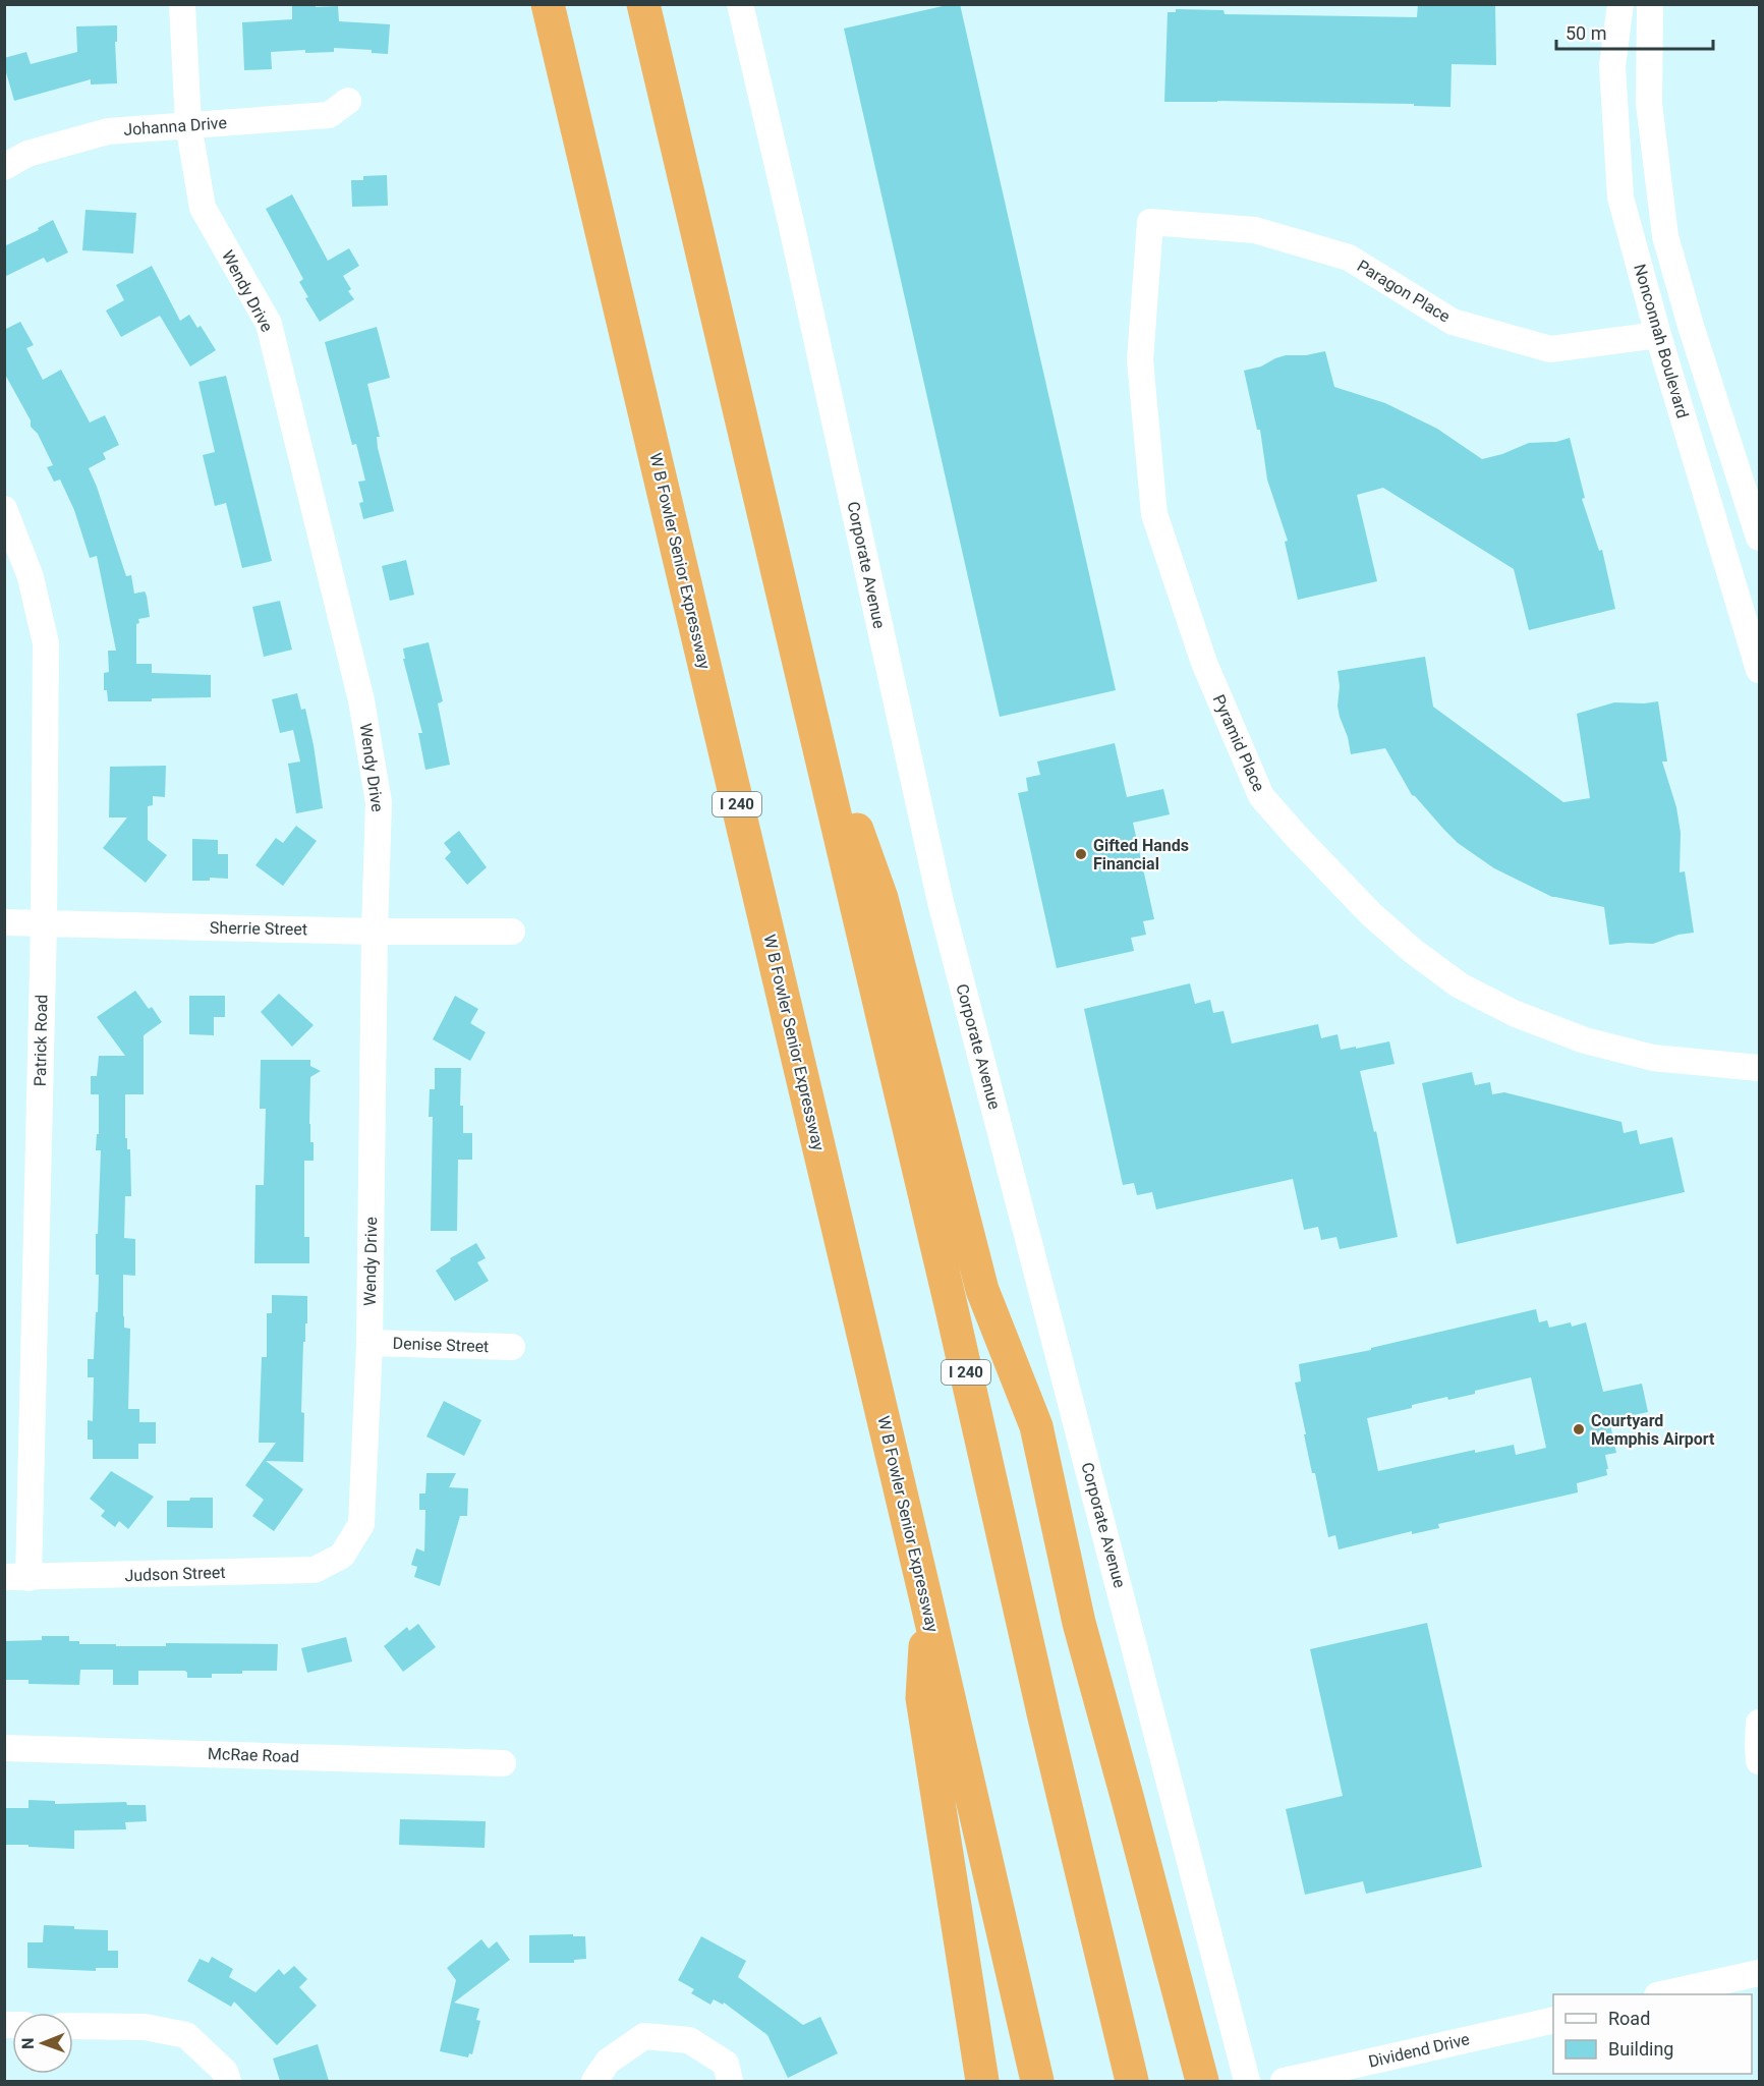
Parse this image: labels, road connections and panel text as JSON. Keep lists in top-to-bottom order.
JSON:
{
  "streets": {
    "highway": ["W B Fowler Senior Expressway", "I 240"],
    "street": [
      "Johanna Drive",
      "Wendy Drive",
      "Paragon Place",
      "Nonconnah Boulevard",
      "Corporate Avenue",
      "Pyramid Place",
      "Sherrie Street",
      "Patrick Road",
      "Denise Street",
      "Judson Street",
      "McRae Road",
      "Dividend Drive"
    ]
  },
  "crossings": [
    ["Johanna Drive", "Wendy Drive"],
    ["Wendy Drive", "Sherrie Street"],
    ["Wendy Drive", "Denise Street"],
    ["Wendy Drive", "Judson Street"],
    ["Paragon Place", "Nonconnah Boulevard"],
    ["Paragon Place", "Pyramid Place"],
    ["Sherrie Street", "Patrick Road"],
    ["Patrick Road", "Judson Street"]
  ],
  "places": ["Gifted Hands Financial", "Courtyard Memphis Airport"],
  "legend": ["Road", "Building"],
  "scale_bar": "50 m",
  "north": "left"
}
